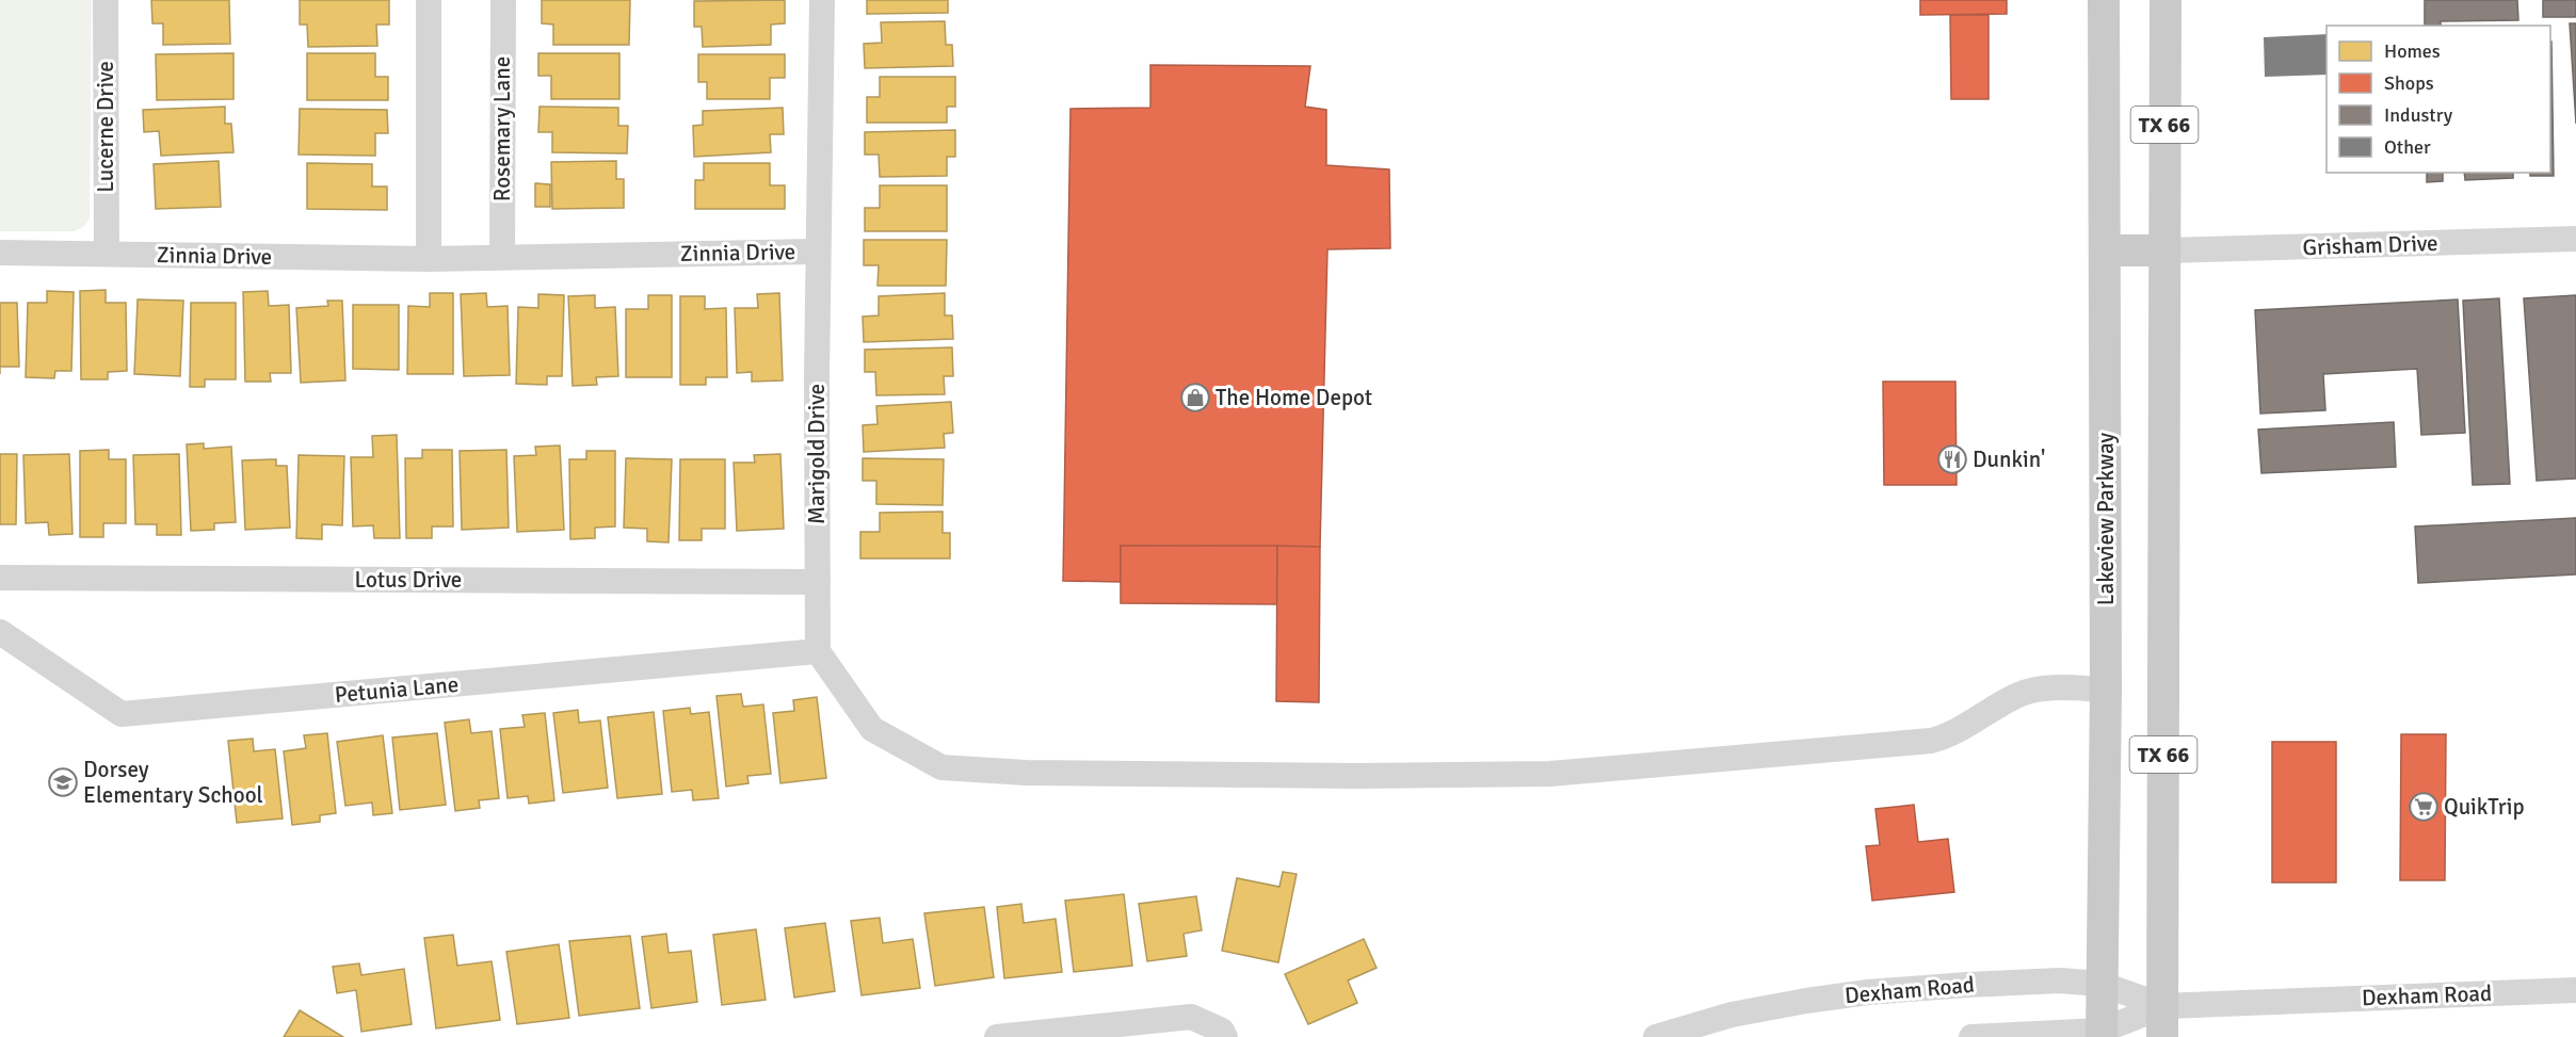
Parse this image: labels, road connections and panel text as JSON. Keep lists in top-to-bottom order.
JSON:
{
  "streets": {
    "main road": ["TX 66", "Lakeview Parkway"],
    "street": [
      "Lucerne Drive",
      "Rosemary Lane",
      "Grisham Drive",
      "Zinnia Drive",
      "Marigold Drive",
      "Lotus Drive",
      "Petunia Lane",
      "Dexham Road"
    ]
  },
  "crossings": [
    ["TX 66", "Grisham Drive"],
    ["TX 66", "Dexham Road"],
    ["Lucerne Drive", "Zinnia Drive"],
    ["Rosemary Lane", "Zinnia Drive"],
    ["Zinnia Drive", "Marigold Drive"],
    ["Marigold Drive", "Lotus Drive"],
    ["Marigold Drive", "Petunia Lane"],
    ["Lakeview Parkway", "Dexham Road"]
  ],
  "places": {
    "shop": ["The Home Depot"],
    "restaurant": ["Dunkin'"],
    "school or university": ["Dorsey Elementary School"],
    "supermarket": ["QuikTrip"]
  },
  "legend": [
    "Homes",
    "Shops",
    "Industry",
    "Other"
  ]
}
